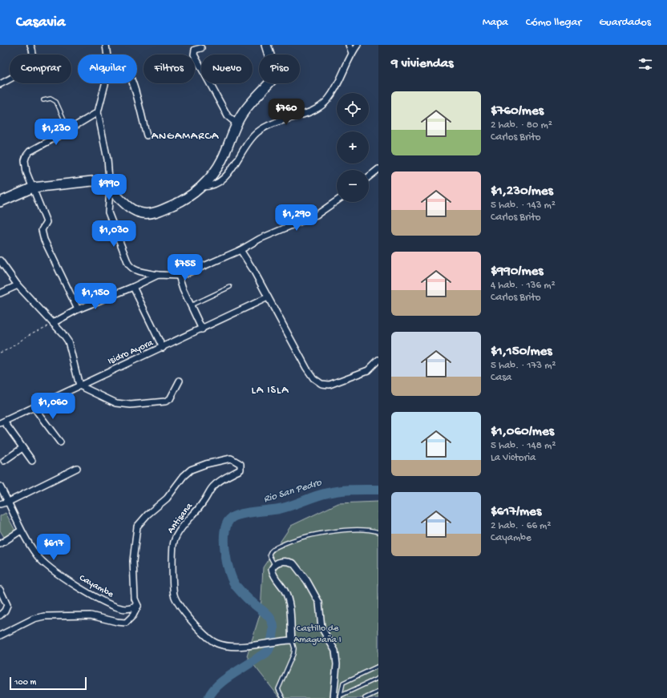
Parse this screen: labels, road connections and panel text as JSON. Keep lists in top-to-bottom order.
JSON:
{
  "streets": {
    "street": ["Isidro Ayora", "Antisana", "Cayambe"]
  },
  "crossings": [
    ["Antisana", "Cayambe"]
  ],
  "districts": ["ANGAMARCA", "LA ISLA"],
  "water": ["Rio San Pedro"],
  "parks": ["Castillo de Amaguaña I"],
  "scale_bar": "100 m",
  "page": {
    "header": "Casavia",
    "nav": ["Mapa", "Cómo llegar", "Guardados"],
    "heading": "9 viviendas",
    "chip": [
      "Comprar",
      "Alquilar",
      "Filtros",
      "Nuevo",
      "Piso"
    ],
    "list": [
      {
        "name": "$760/mes",
        "note": "2 hab. · 80 m² · Carlos Brito"
      },
      {
        "name": "$1,230/mes",
        "note": "5 hab. · 143 m² · Carlos Brito"
      },
      {
        "name": "$990/mes",
        "note": "4 hab. · 136 m² · Carlos Brito"
      },
      {
        "name": "$1,150/mes",
        "note": "5 hab. · 173 m² · Casa"
      },
      {
        "name": "$1,060/mes",
        "note": "5 hab. · 148 m² · La Victoria"
      },
      {
        "name": "$617/mes",
        "note": "2 hab. · 66 m² · Cayambe"
      }
    ],
    "map_buttons": ["+", "−"],
    "price": [
      "$760",
      "$1,230",
      "$990",
      "$1,290",
      "$1,030",
      "$755",
      "$1,150",
      "$1,060",
      "$617"
    ],
    "scale": "100 m"
  }
}
